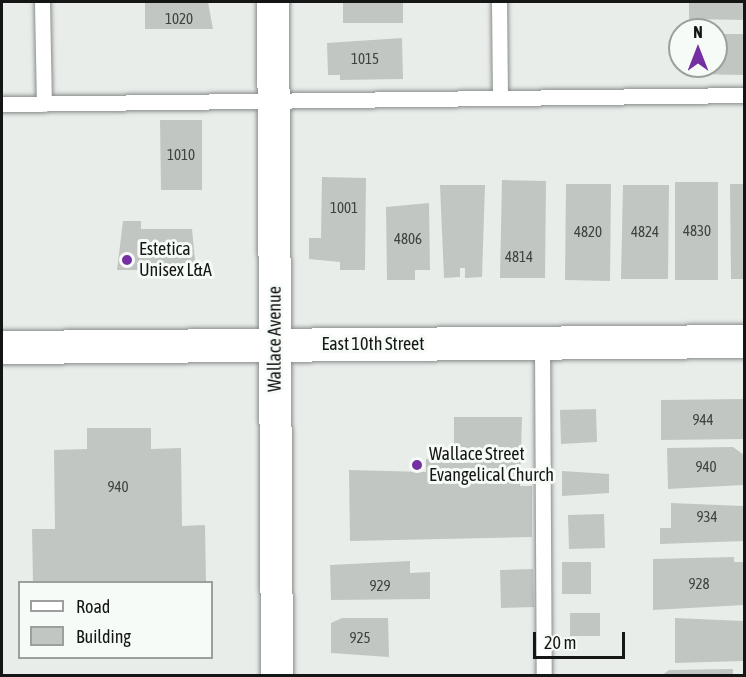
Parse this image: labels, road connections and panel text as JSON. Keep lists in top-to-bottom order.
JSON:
{
  "streets": {
    "main road": ["East 10th Street"],
    "street": ["Wallace Avenue"]
  },
  "crossings": [
    ["Wallace Avenue", "East 10th Street"]
  ],
  "places": ["Estetica Unisex L&A", "Wallace Street Evangelical Church"],
  "house_numbers": [
    "1020",
    "1015",
    "1010",
    "1001",
    "4830",
    "4820",
    "4824",
    "4806",
    "4814",
    "944",
    "940",
    "940",
    "934",
    "928",
    "929",
    "925"
  ],
  "legend": ["Road", "Building"],
  "scale_bar": "20 m",
  "north": "top"
}
